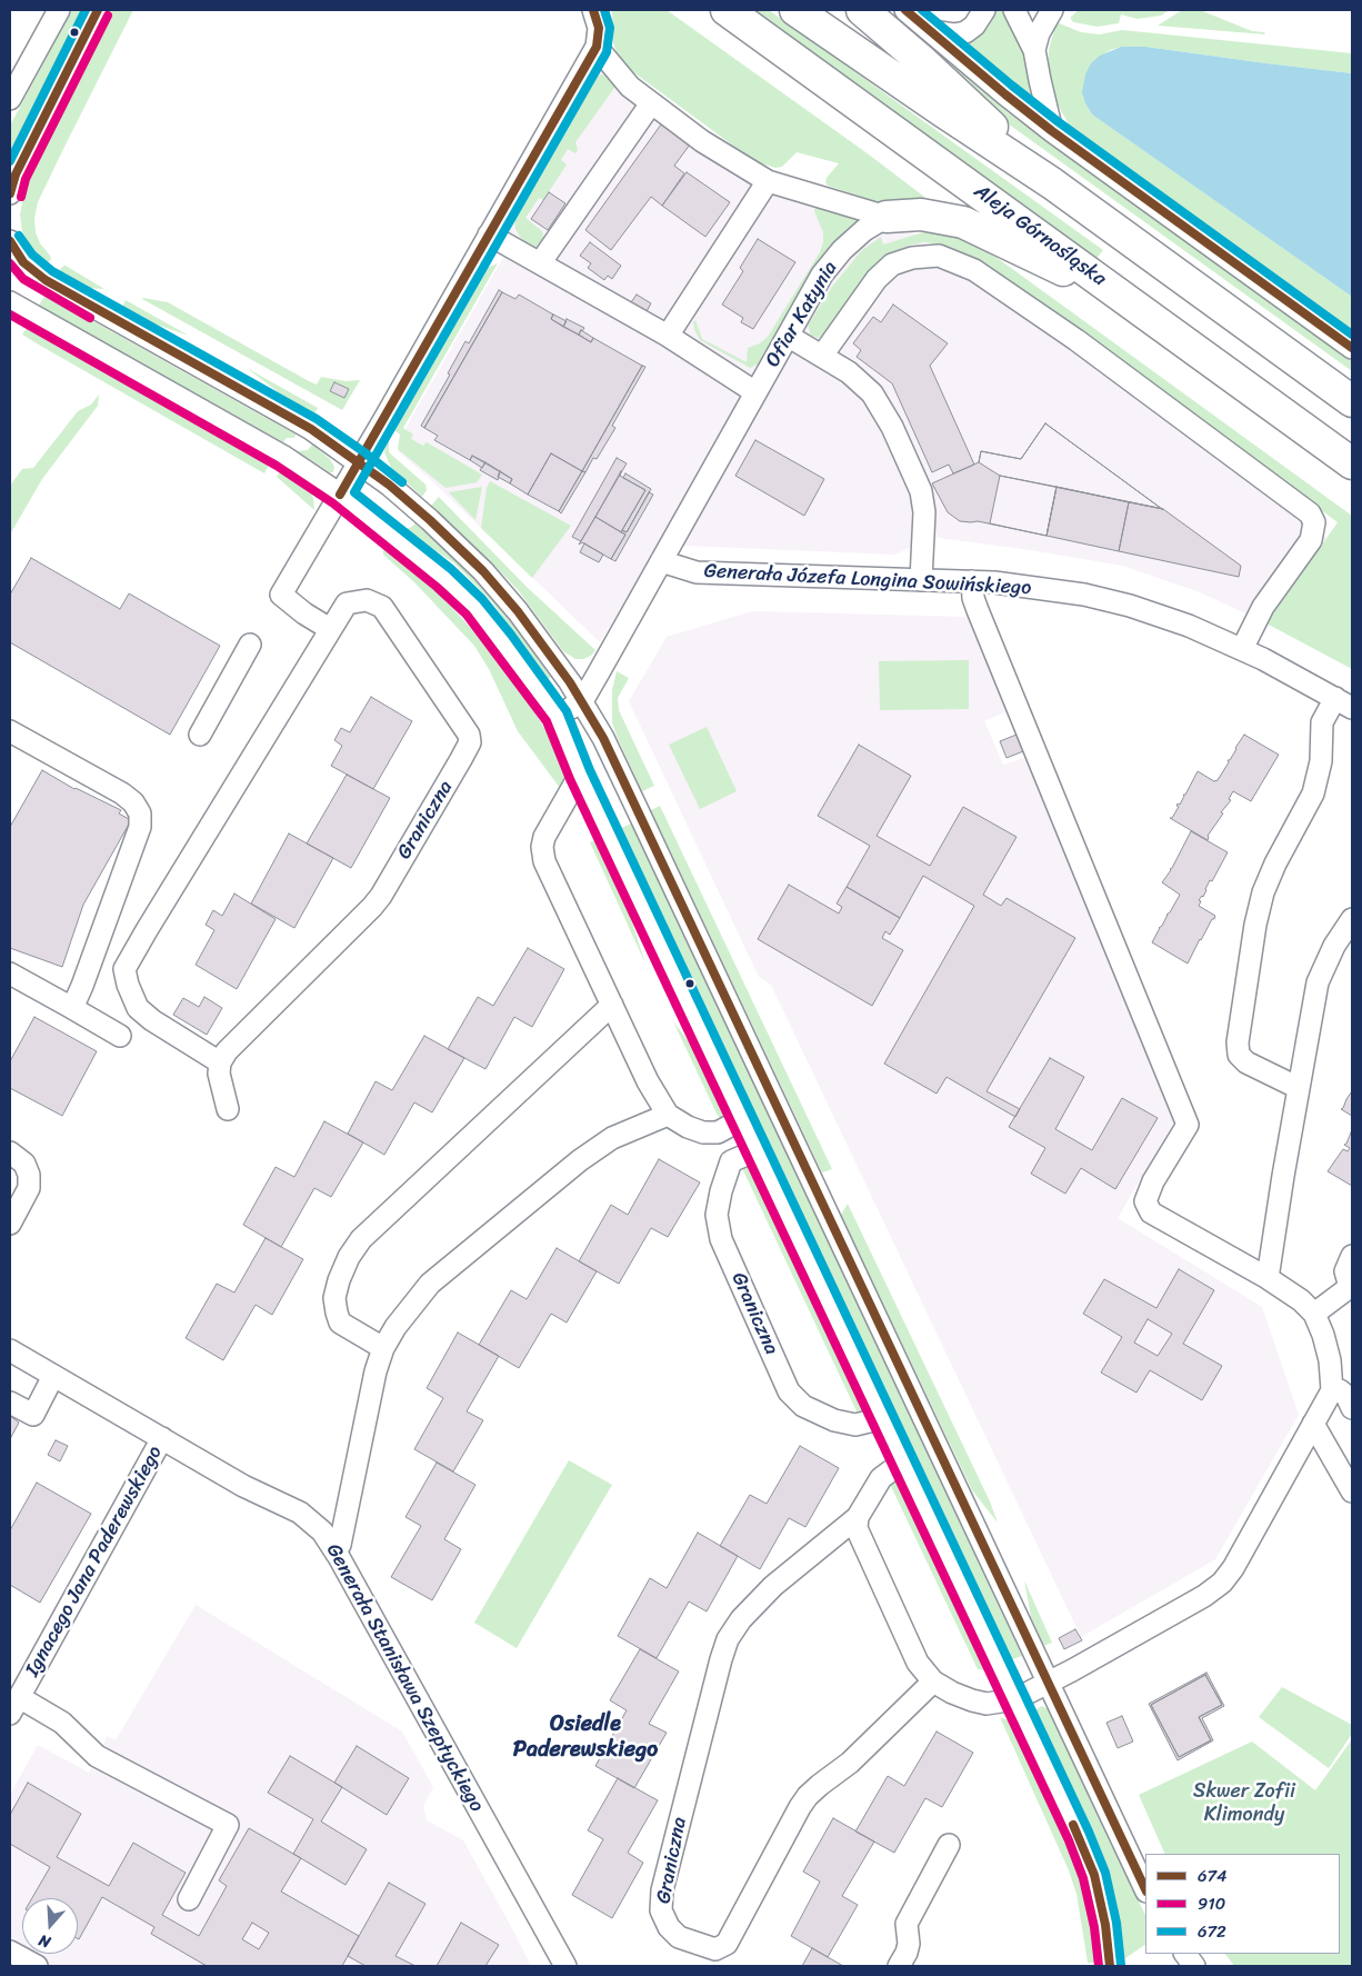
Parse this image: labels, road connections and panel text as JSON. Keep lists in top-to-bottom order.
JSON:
{
  "streets": {
    "highway": ["Aleja Górnośląska"],
    "street": [
      "Ofiar Katynia",
      "Generała Józefa Longina Sowińskiego",
      "Graniczna",
      "Ignacego Jana Paderewskiego",
      "Generała Stanisława Szeptyckiego"
    ]
  },
  "crossings": [
    ["Ofiar Katynia", "Generała Józefa Longina Sowińskiego"],
    ["Ignacego Jana Paderewskiego", "Generała Stanisława Szeptyckiego"]
  ],
  "districts": ["Osiedle Paderewskiego"],
  "parks": ["Skwer Zofii Klimondy"],
  "lines": ["transit line 674", "transit line 672", "transit line 910"],
  "legend": ["674", "910", "672"],
  "north": "bottom"
}
